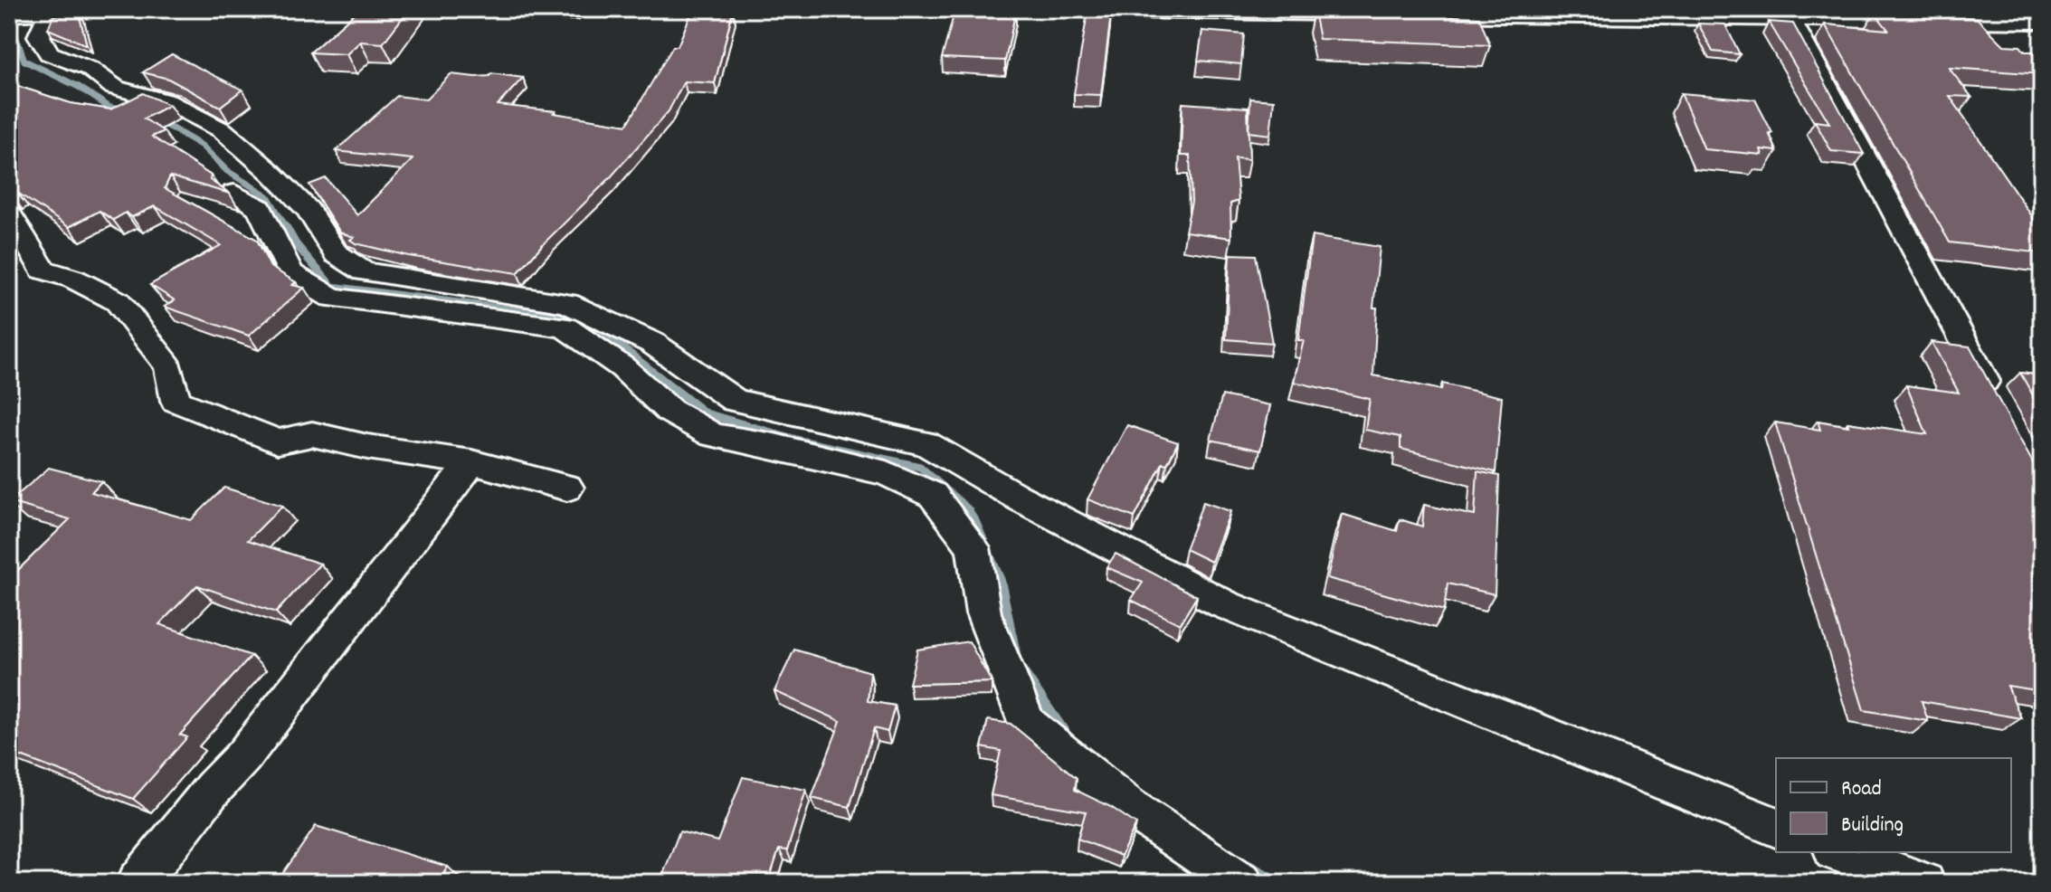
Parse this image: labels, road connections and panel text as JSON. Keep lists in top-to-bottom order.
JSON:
{
  "legend": ["Road", "Building"]
}
